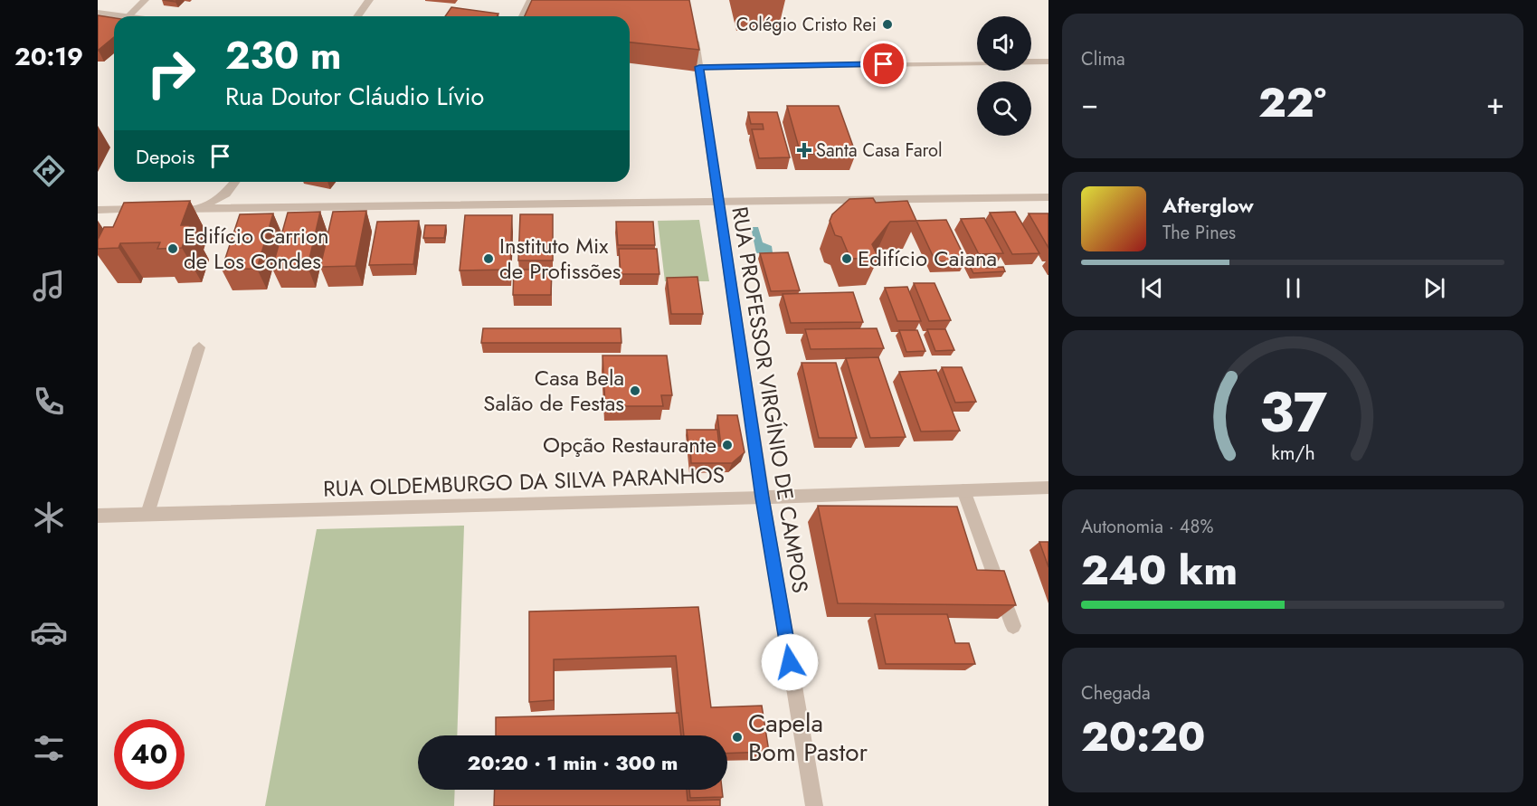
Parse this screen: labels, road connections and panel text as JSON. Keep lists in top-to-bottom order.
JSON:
{
  "streets": {
    "street": ["RUA PROFESSOR VIRGÍNIO DE CAMPOS", "RUA OLDEMBURGO DA SILVA PARANHOS"]
  },
  "crossings": [
    ["RUA PROFESSOR VIRGÍNIO DE CAMPOS", "RUA OLDEMBURGO DA SILVA PARANHOS"]
  ],
  "places": {
    "other": [
      "Colégio Cristo Rei",
      "Edifício Carrion de Los Condes",
      "Instituto Mix de Profissões",
      "Edifício Caiana",
      "Casa Bela Salão de Festas",
      "Opção Restaurante",
      "Capela Bom Pastor"
    ],
    "health": ["Santa Casa Farol"]
  },
  "page": {
    "tabs": "20:19",
    "tile": [
      "Clima",
      ["Autonomia · 48%", "240 km"],
      ["Chegada", "20:20"]
    ],
    "turn": ["230 m", "Rua Doutor Cláudio Lívio"],
    "heat": ["−", "22°", "+"],
    "then": "Depois",
    "song": ["Afterglow", "The Pines"],
    "limit": "40",
    "trip": "20:20 · 1 min · 300 m",
    "gauge": ["37", "km/h"]
  }
}
